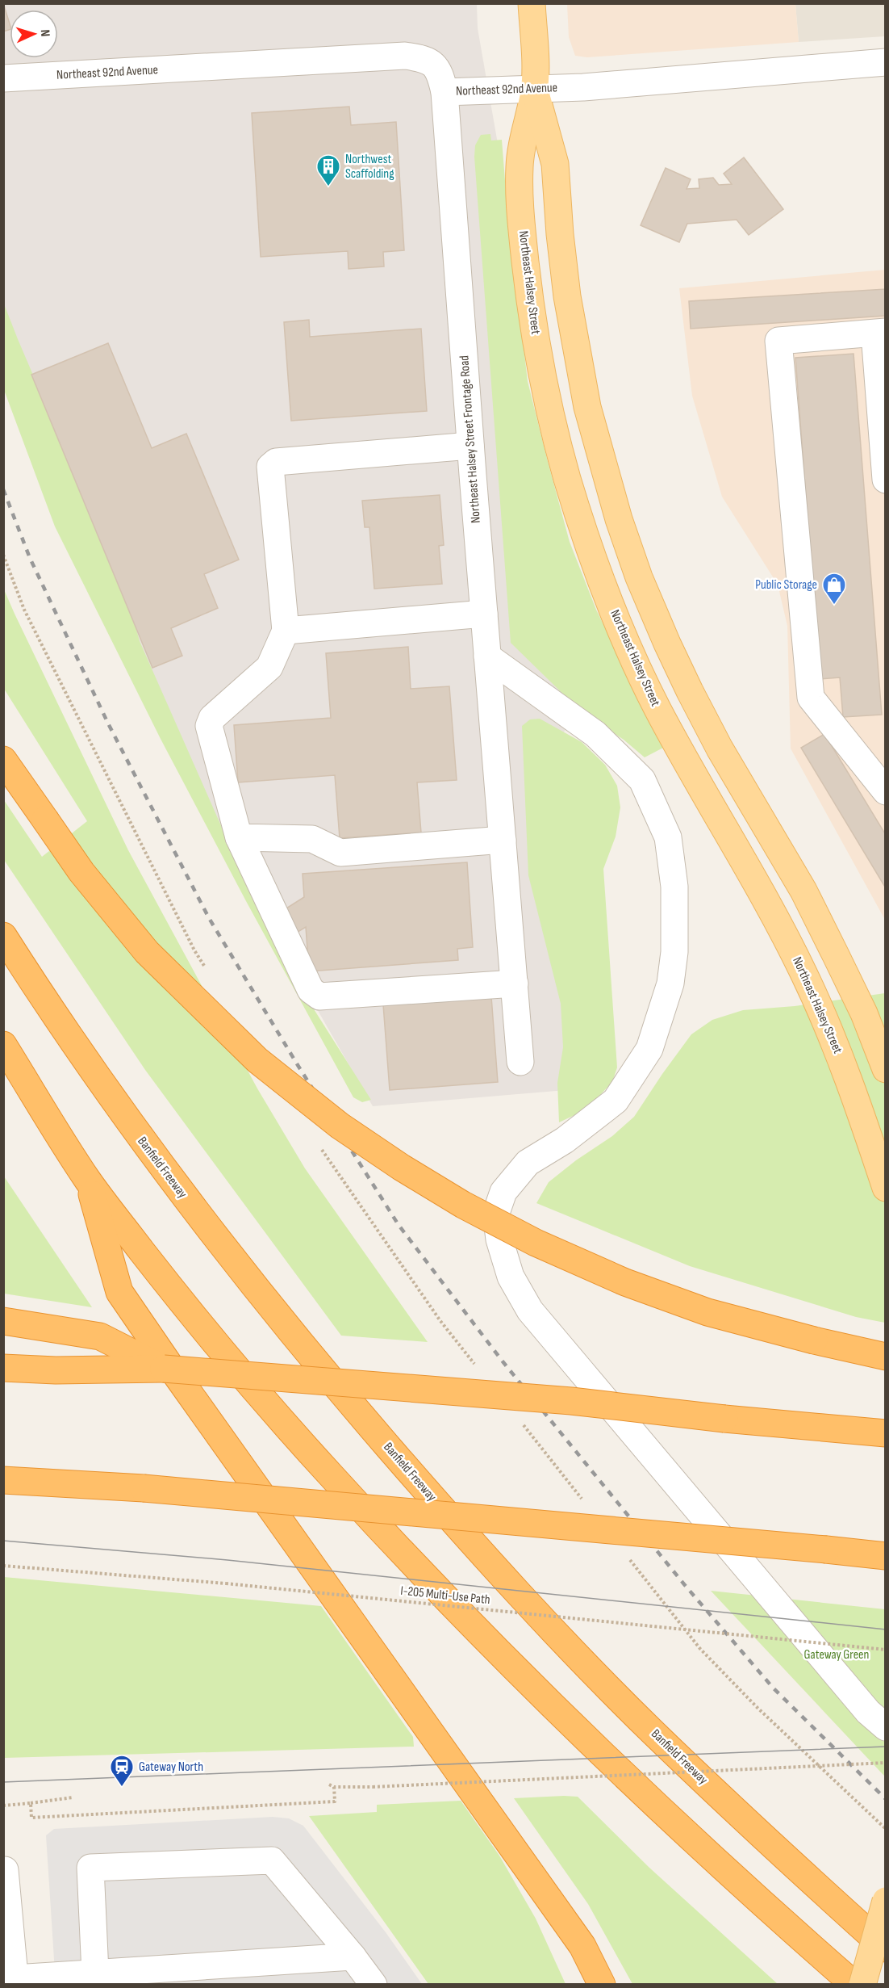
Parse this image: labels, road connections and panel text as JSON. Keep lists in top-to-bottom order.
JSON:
{
  "streets": {
    "highway": ["Banfield Freeway"],
    "main road": ["Northeast Halsey Street"],
    "street": ["Northeast 92nd Avenue", "Northeast Halsey Street Frontage Road"],
    "path": ["I-205 Multi-Use Path"]
  },
  "crossings": [
    ["Northeast 92nd Avenue", "Northeast Halsey Street"],
    ["Northeast 92nd Avenue", "Northeast Halsey Street Frontage Road"]
  ],
  "parks": ["Gateway Green"],
  "places": {
    "building": ["Northwest Scaffolding"],
    "shop": ["Public Storage"],
    "station": ["Gateway North"]
  },
  "north": "right"
}
